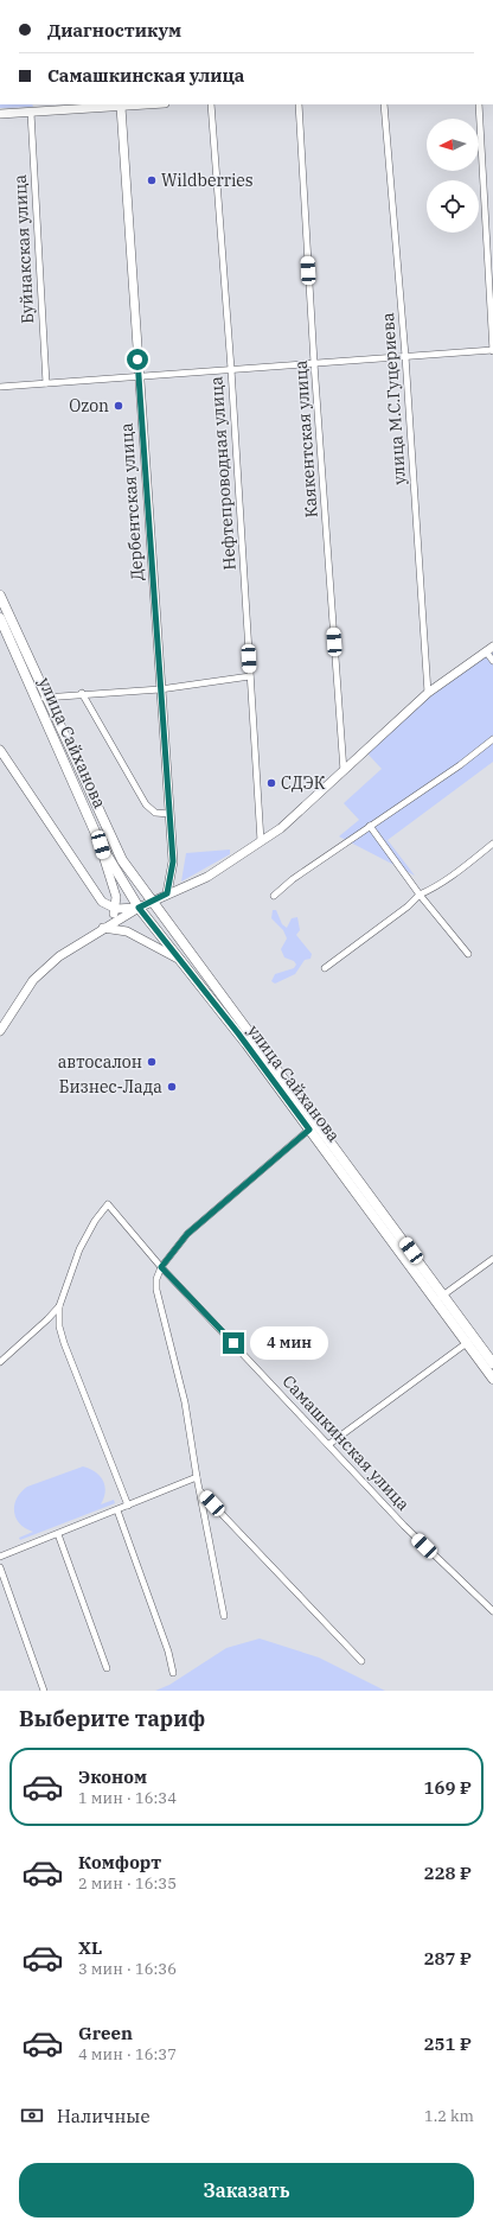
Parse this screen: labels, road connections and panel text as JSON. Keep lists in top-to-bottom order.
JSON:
{
  "streets": {
    "main road": ["улица Сайханова"],
    "street": [
      "Буйнакская улица",
      "улица М.С.Гуцериева",
      "Каякентская улица",
      "Нефтепроводная улица",
      "Дербентская улица",
      "Самашкинская улица"
    ]
  },
  "places": [
    "Wildberries",
    "Ozon",
    "СДЭК",
    "автосалон",
    "Бизнес-Лада"
  ],
  "north": "left",
  "page": {
    "banner": ["Диагностикум", "Самашкинская улица"],
    "bubble": "4 мин",
    "heading": "Выберите тариф",
    "list": [
      {
        "name": "Эконом",
        "note": "1 мин · 16:34",
        "value": "169 ₽"
      },
      {
        "name": "Комфорт",
        "note": "2 мин · 16:35",
        "value": "228 ₽"
      },
      {
        "name": "XL",
        "note": "3 мин · 16:36",
        "value": "287 ₽"
      },
      {
        "name": "Green",
        "note": "4 мин · 16:37",
        "value": "251 ₽"
      }
    ],
    "pay": ["Наличные", "1.2 km"],
    "buttons": "Заказать"
  }
}
